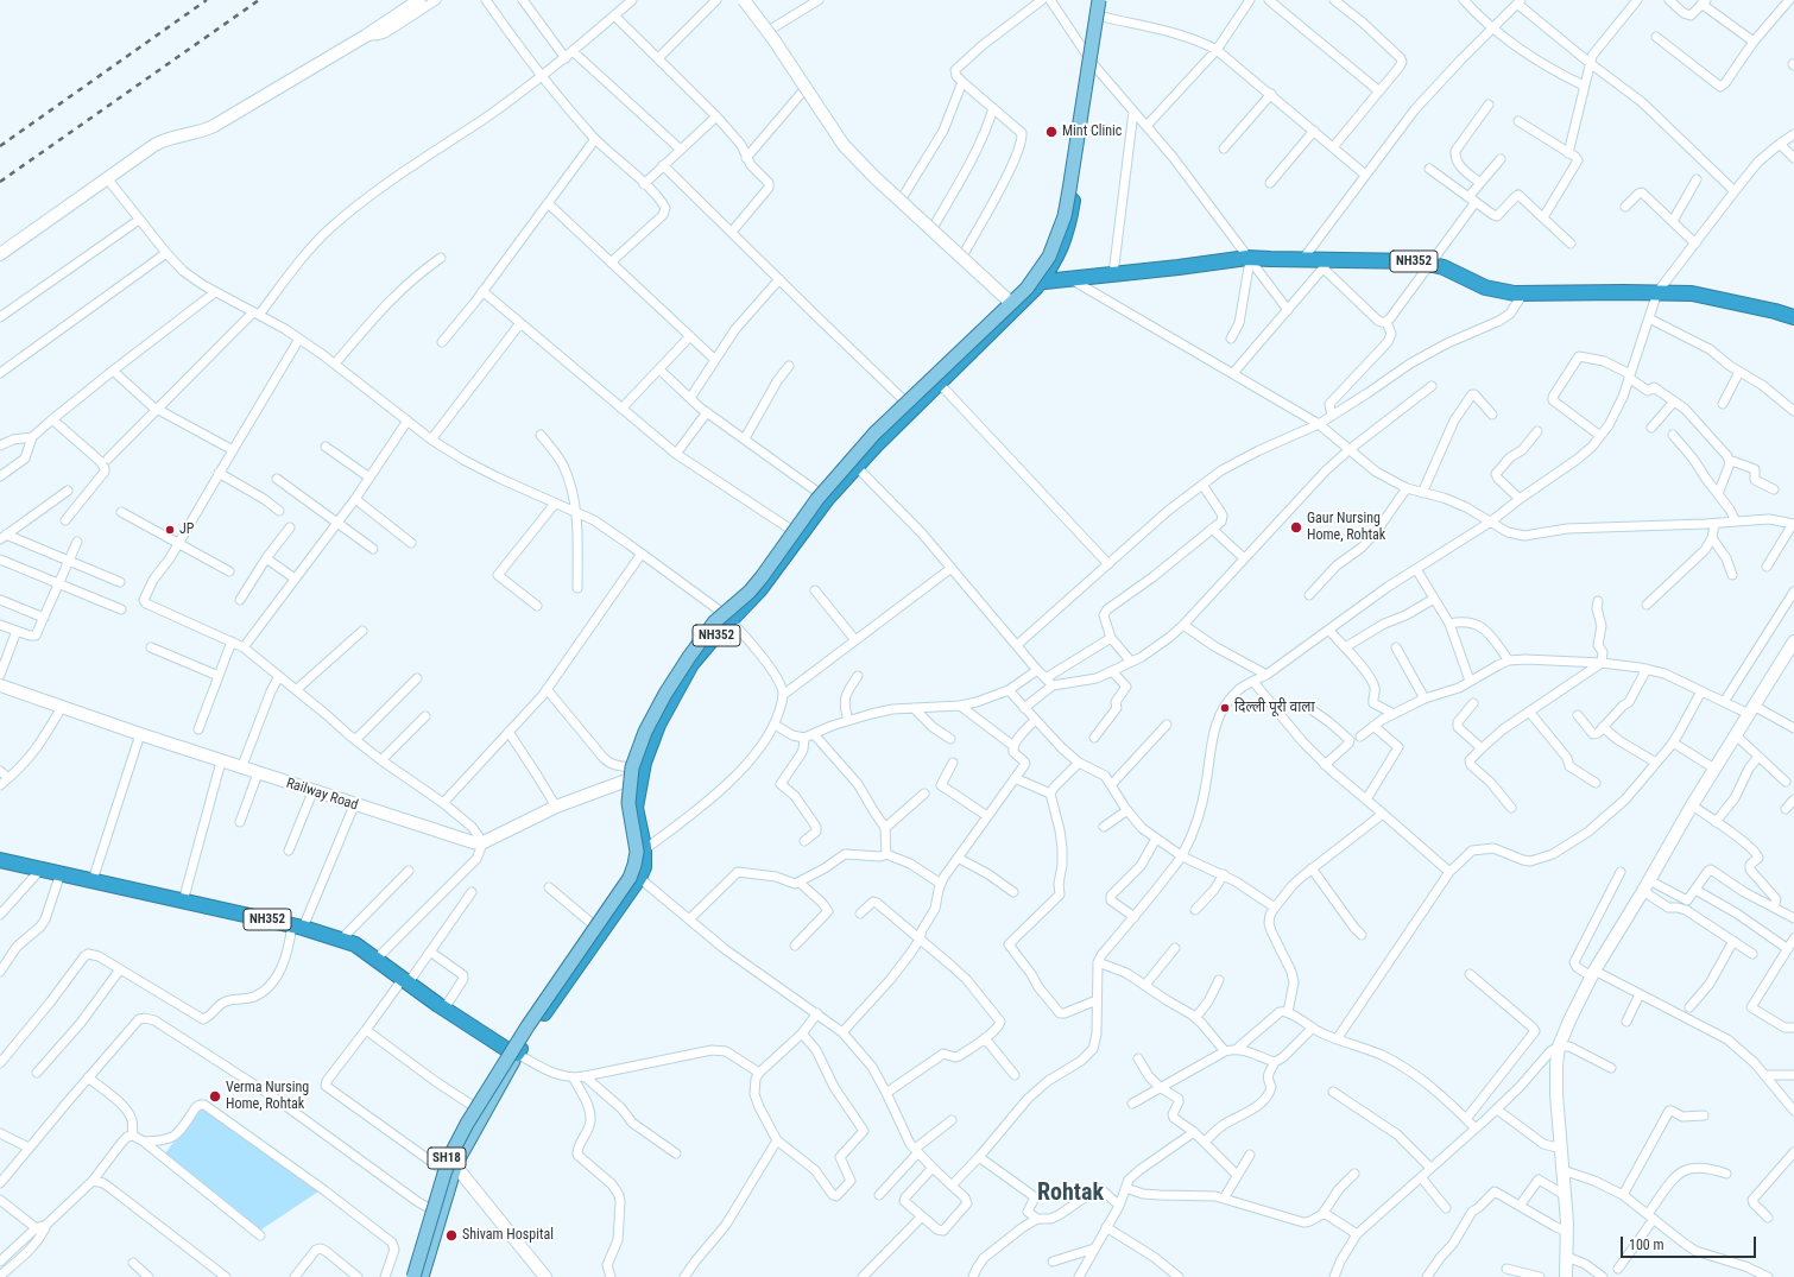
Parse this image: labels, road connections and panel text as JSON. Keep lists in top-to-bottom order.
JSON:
{
  "streets": {
    "highway": ["NH352"],
    "main road": ["SH18"],
    "street": ["Railway Road"]
  },
  "crossings": [
    ["NH352", "SH18"]
  ],
  "districts": ["Rohtak"],
  "places": [
    "Mint Clinic",
    "Gaur Nursing Home, Rohtak",
    "JP",
    "दिल्ली पूरी वाला",
    "Verma Nursing Home, Rohtak",
    "Shivam Hospital"
  ],
  "scale_bar": "100 m"
}
